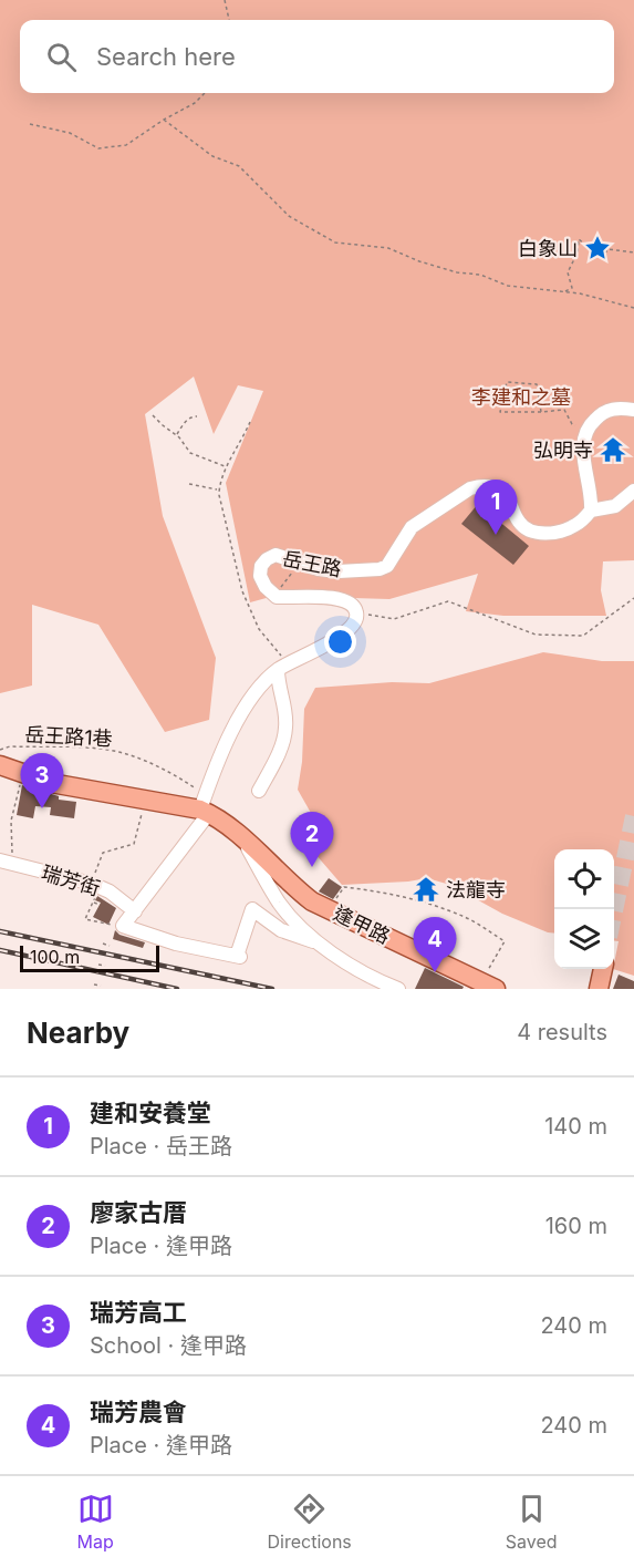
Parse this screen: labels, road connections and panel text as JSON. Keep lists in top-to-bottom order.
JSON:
{
  "streets": {
    "main road": ["逢甲路"],
    "street": ["岳王路", "瑞芳街"],
    "path": ["岳王路1巷"]
  },
  "crossings": [
    ["岳王路1巷", "逢甲路"]
  ],
  "parks": ["李建和之墓"],
  "places": {
    "place": ["白象山"],
    "temple": ["弘明寺", "法龍寺"]
  },
  "scale_bar": "100 m",
  "page": {
    "search": "Search here",
    "pins": [
      "1",
      "3",
      "2",
      "4"
    ],
    "scale": "100 m",
    "heading": ["Nearby", "4 results"],
    "list": [
      {
        "mark": "1",
        "name": "建和安養堂",
        "note": "Place · 岳王路",
        "value": "140 m"
      },
      {
        "mark": "2",
        "name": "廖家古厝",
        "note": "Place · 逢甲路",
        "value": "160 m"
      },
      {
        "mark": "3",
        "name": "瑞芳高工",
        "note": "School · 逢甲路",
        "value": "240 m"
      },
      {
        "mark": "4",
        "name": "瑞芳農會",
        "note": "Place · 逢甲路",
        "value": "240 m"
      }
    ],
    "nav": ["Map", "Directions", "Saved"]
  }
}
